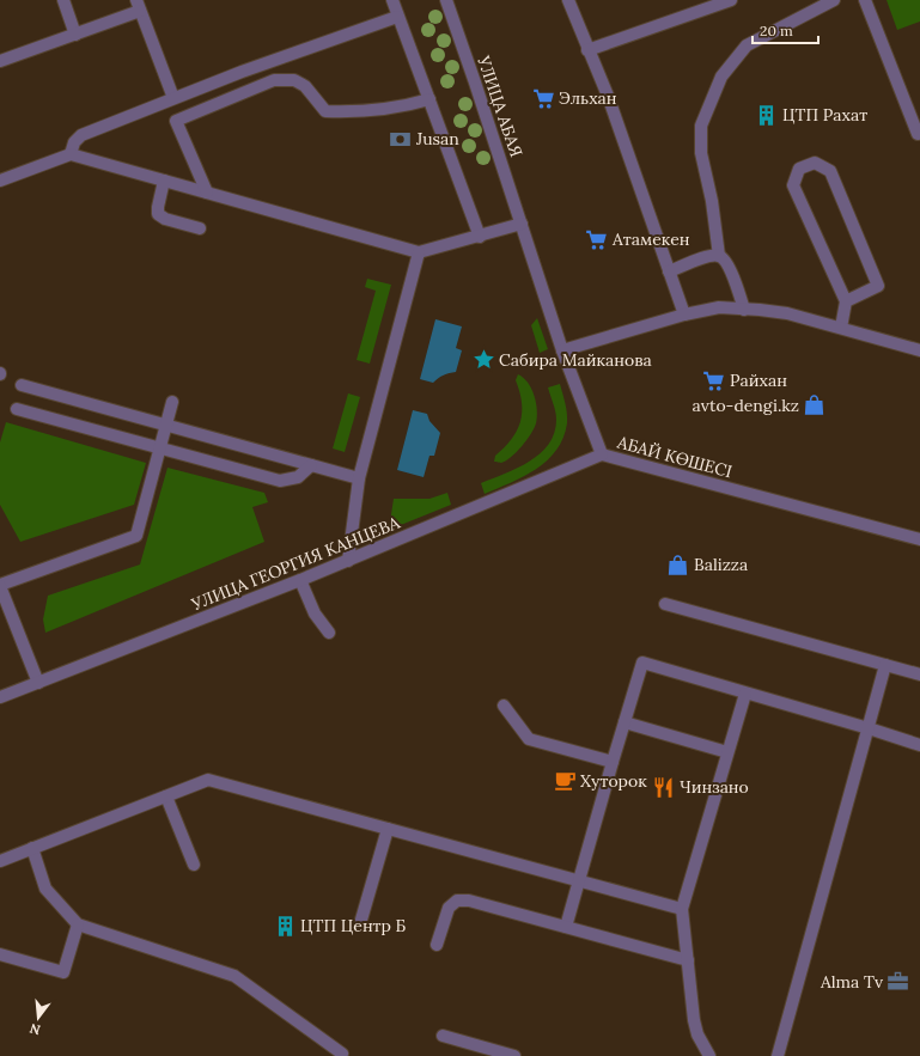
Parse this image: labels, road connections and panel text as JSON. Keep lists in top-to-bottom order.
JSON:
{
  "streets": {
    "street": ["УЛИЦА АБАЯ", "АБАЙ КӨШЕСІ", "УЛИЦА ГЕОРГИЯ КАНЦЕВА"]
  },
  "crossings": [
    ["УЛИЦА АБАЯ", "АБАЙ КӨШЕСІ"],
    ["АБАЙ КӨШЕСІ", "УЛИЦА ГЕОРГИЯ КАНЦЕВА"]
  ],
  "places": {
    "supermarket": ["Эльхан", "Атамекен", "Райхан"],
    "building": ["ЦТП Рахат", "ЦТП Центр Б"],
    "bank": ["Jusan"],
    "place": ["Сабира Майканова"],
    "shop": ["avto-dengi.kz", "Balizza"],
    "cafe": ["Хуторок"],
    "restaurant": ["Чинзано"],
    "office": ["Alma Tv"]
  },
  "scale_bar": "20 m",
  "north": "bottom"
}
